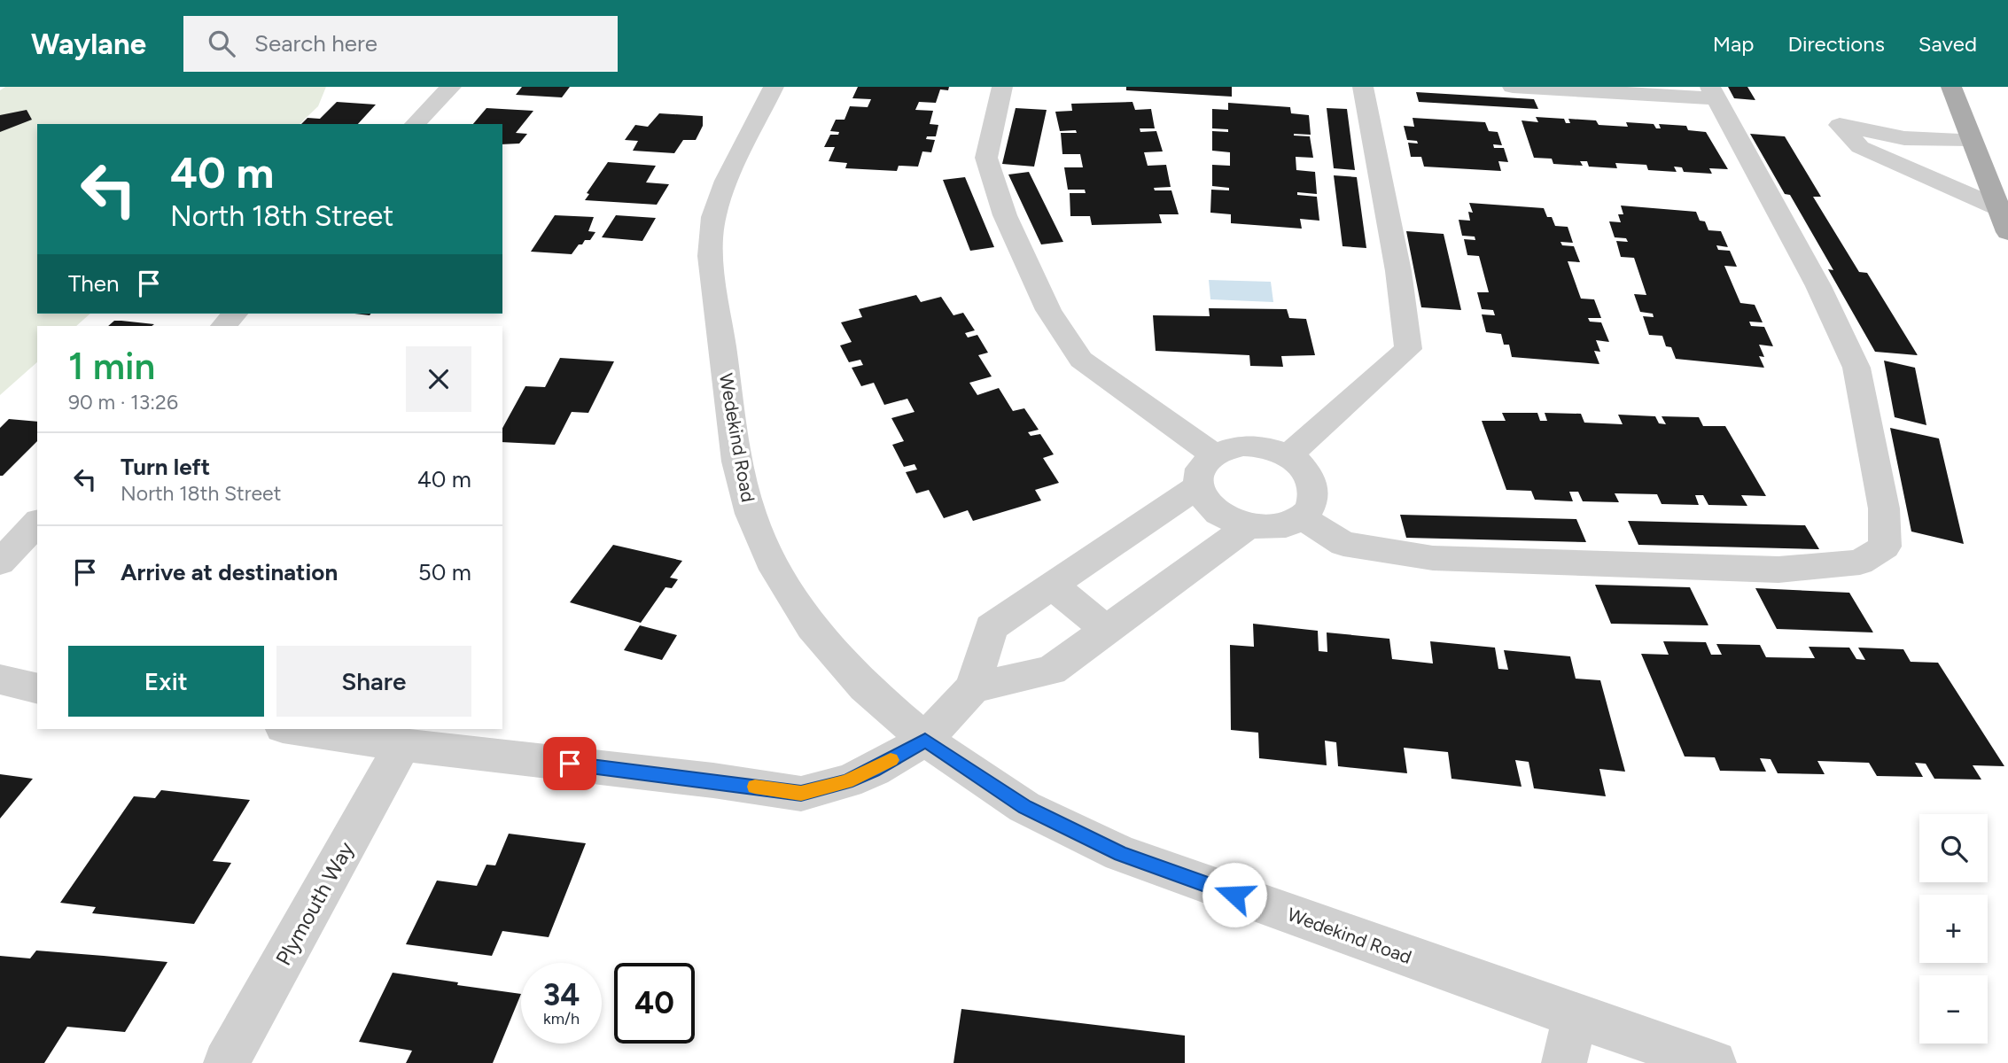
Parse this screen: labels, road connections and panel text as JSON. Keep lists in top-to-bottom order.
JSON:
{
  "streets": {
    "street": ["Wedekind Road", "Plymouth Way"]
  },
  "page": {
    "header": "Waylane",
    "search": "Search here",
    "nav": ["Map", "Directions", "Saved"],
    "turn": ["40 m", "North 18th Street"],
    "then": "Then",
    "heading": ["1 min", "90 m · 13:26"],
    "list": [
      {
        "name": "Turn left",
        "note": "North 18th Street",
        "value": "40 m"
      },
      {
        "name": "Arrive at destination",
        "value": "50 m"
      }
    ],
    "buttons": ["Exit", "Share"],
    "map_buttons": ["+", "−"],
    "speed": "34 km/h",
    "limit": "40"
  }
}
